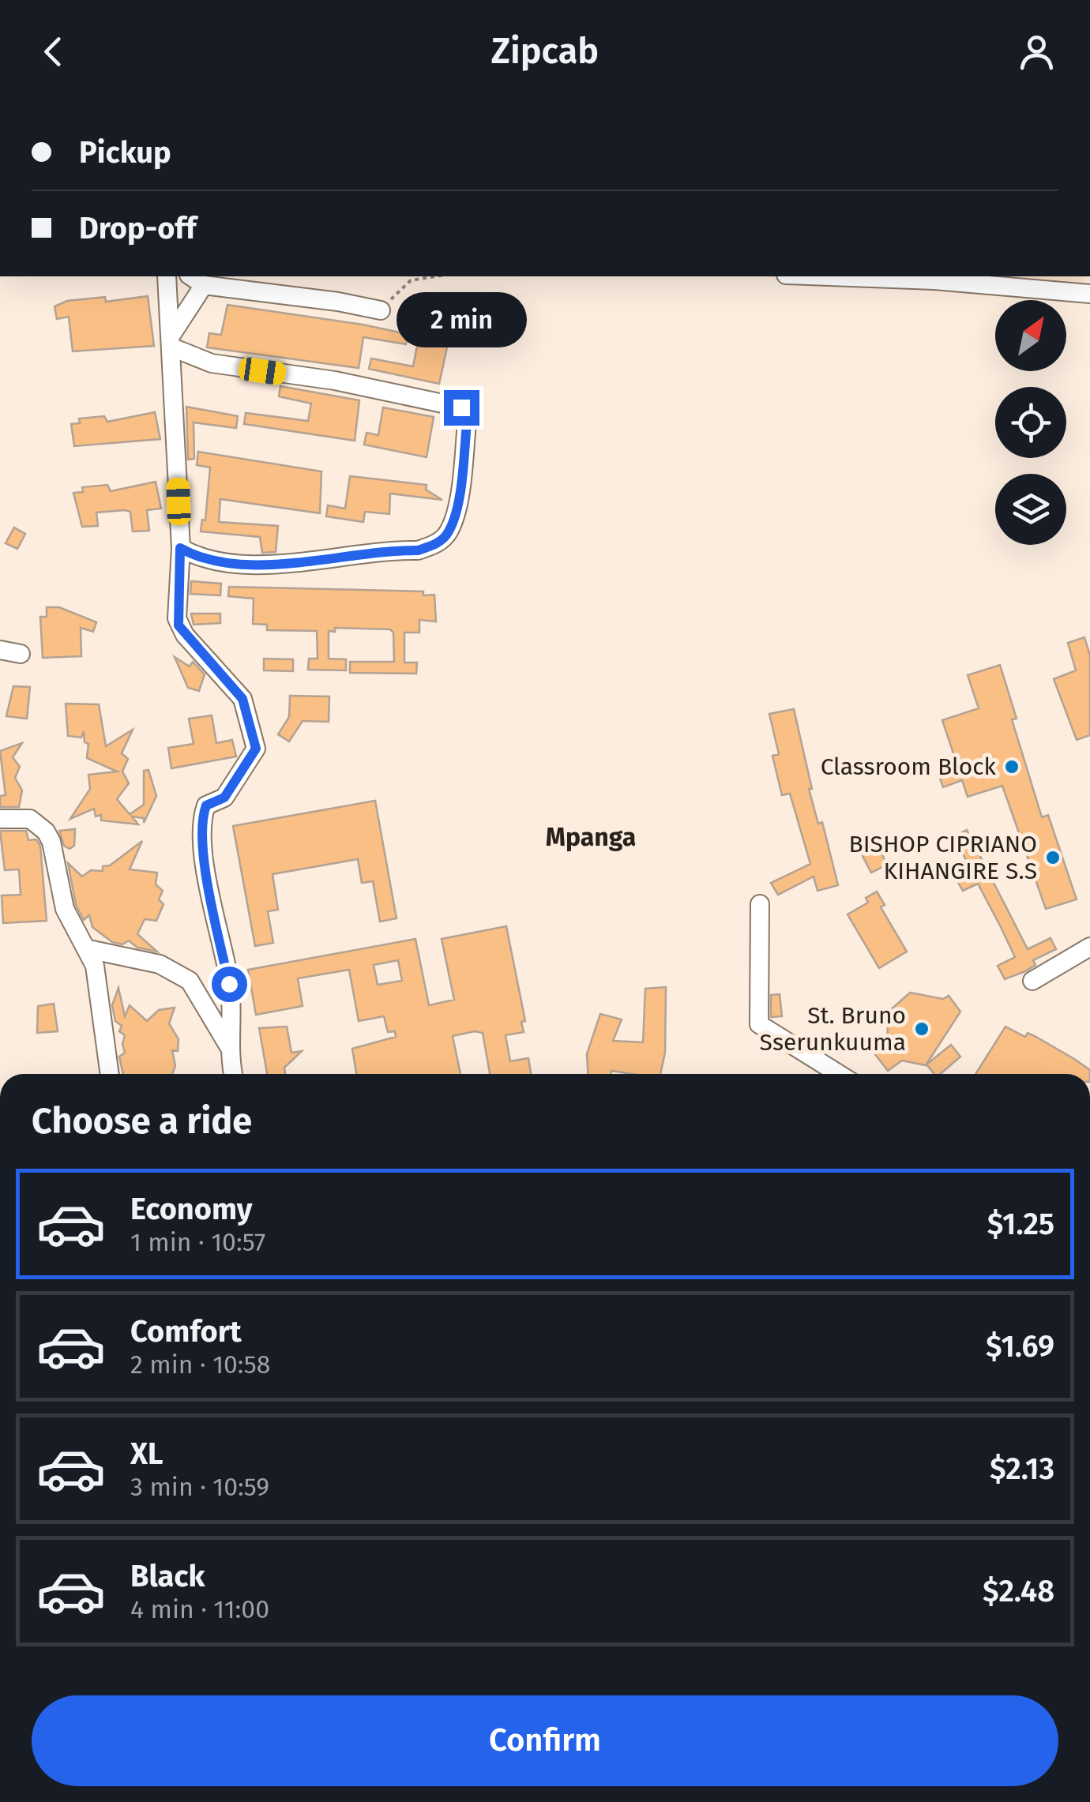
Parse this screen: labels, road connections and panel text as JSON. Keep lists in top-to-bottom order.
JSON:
{
  "districts": ["Mpanga"],
  "places": ["Classroom Block", "BISHOP CIPRIANO KIHANGIRE S.S", "St. Bruno Sserunkuuma"],
  "north": "top right",
  "page": {
    "header": "Zipcab",
    "banner": ["Pickup", "Drop-off"],
    "bubble": "2 min",
    "heading": "Choose a ride",
    "list": [
      {
        "name": "Economy",
        "note": "1 min · 10:57",
        "value": "$1.25"
      },
      {
        "name": "Comfort",
        "note": "2 min · 10:58",
        "value": "$1.69"
      },
      {
        "name": "XL",
        "note": "3 min · 10:59",
        "value": "$2.13"
      },
      {
        "name": "Black",
        "note": "4 min · 11:00",
        "value": "$2.48"
      }
    ],
    "buttons": "Confirm"
  }
}
